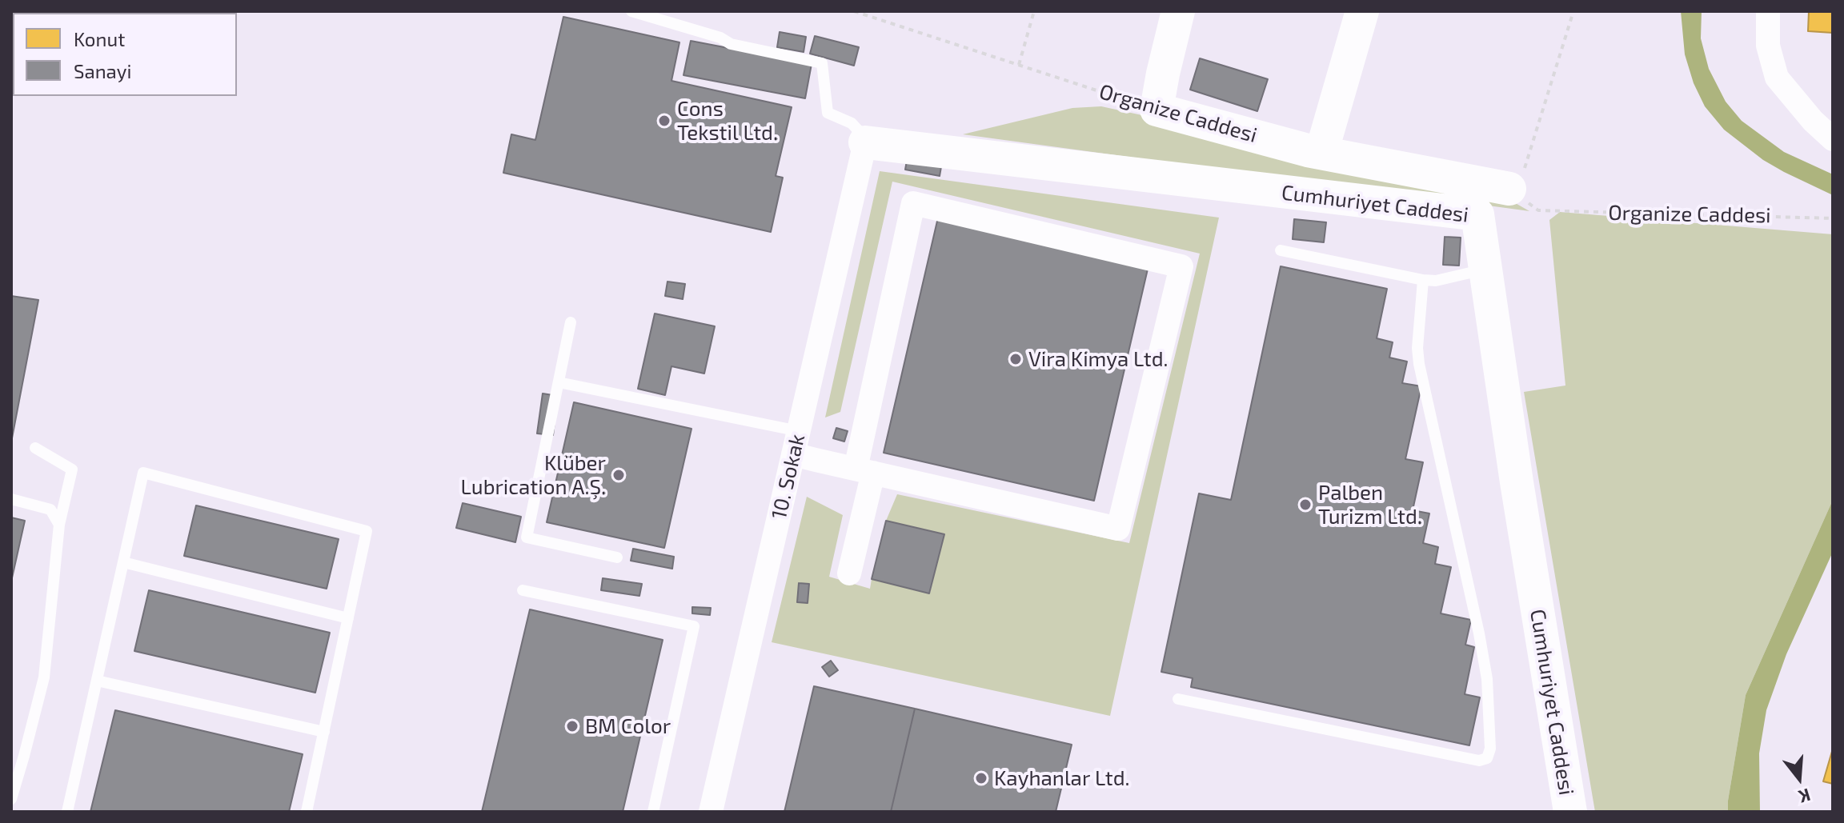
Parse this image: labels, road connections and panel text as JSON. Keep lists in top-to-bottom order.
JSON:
{
  "streets": {
    "street": ["Organize Caddesi", "Cumhuriyet Caddesi", "10. Sokak"]
  },
  "crossings": [
    ["Cumhuriyet Caddesi", "10. Sokak"]
  ],
  "places": [
    "Cons Tekstil Ltd.",
    "Vira Kimya Ltd.",
    "Klüber Lubrication A.Ş.",
    "Palben Turizm Ltd.",
    "BM Color",
    "Kayhanlar Ltd."
  ],
  "legend": ["Konut", "Sanayi"],
  "north": "bottom"
}
